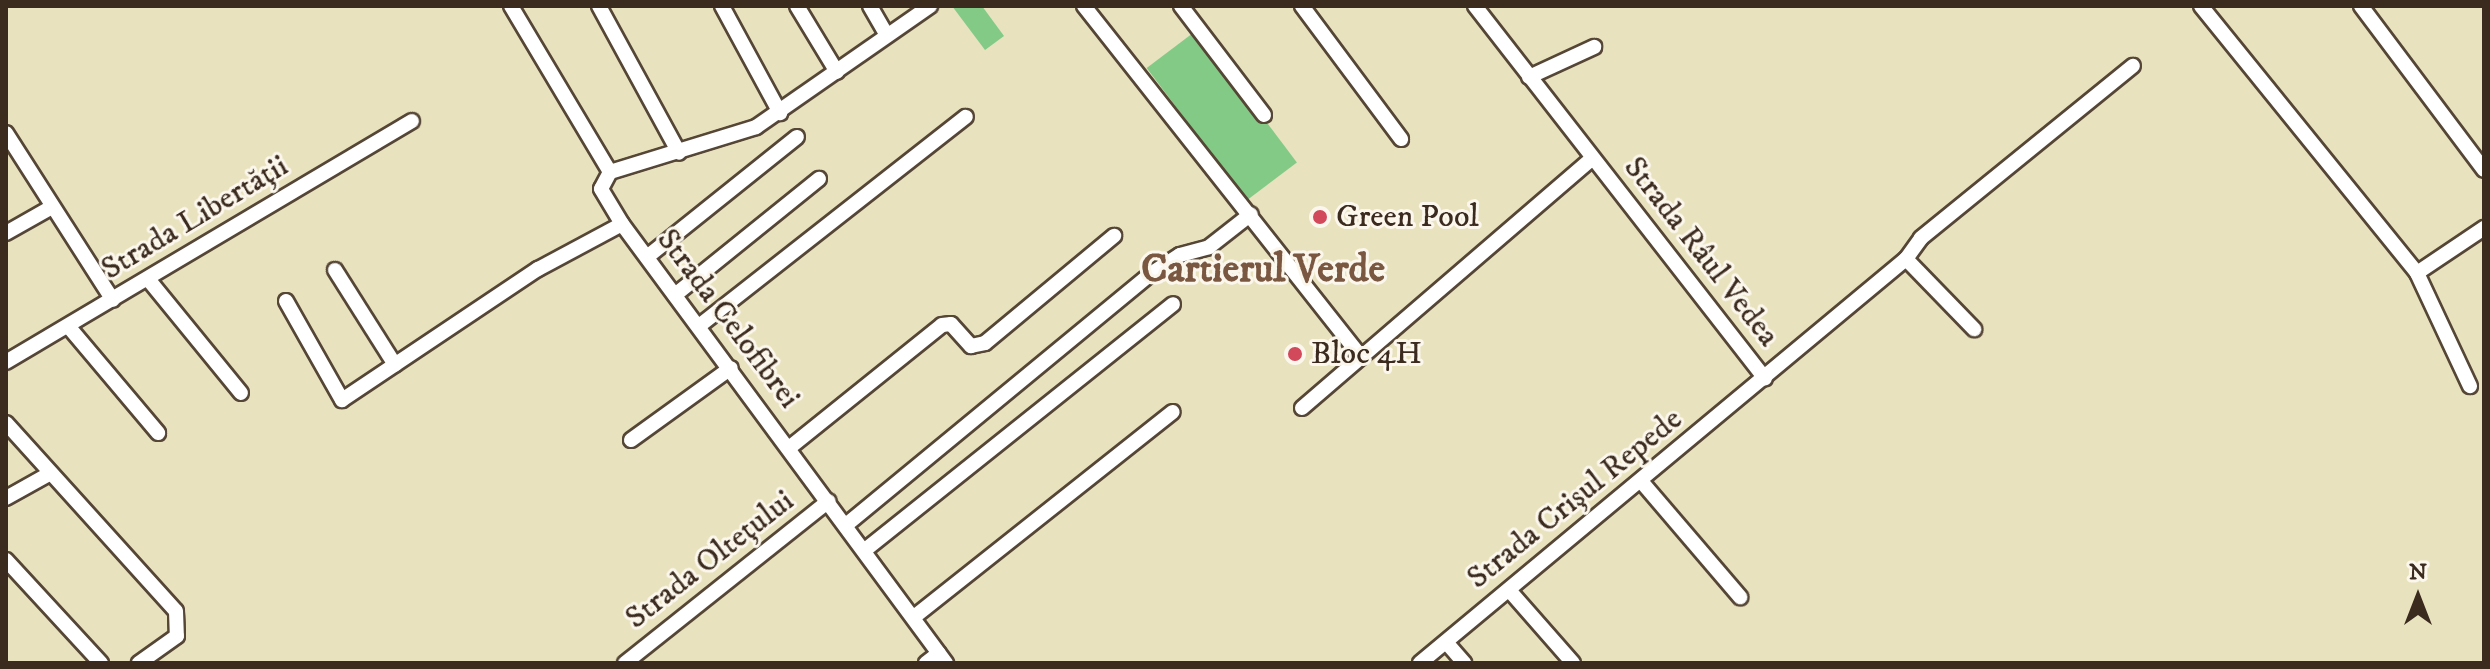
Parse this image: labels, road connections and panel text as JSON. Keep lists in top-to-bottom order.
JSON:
{
  "streets": {
    "street": [
      "Strada Libertății",
      "Strada Râul Vedea",
      "Strada Celofibrei",
      "Strada Crișul Repede",
      "Strada Oltețului"
    ]
  },
  "crossings": [
    ["Strada Râul Vedea", "Strada Crișul Repede"],
    ["Strada Celofibrei", "Strada Oltețului"]
  ],
  "districts": ["Cartierul Verde"],
  "places": ["Green Pool", "Bloc 4H"],
  "north": "top"
}
